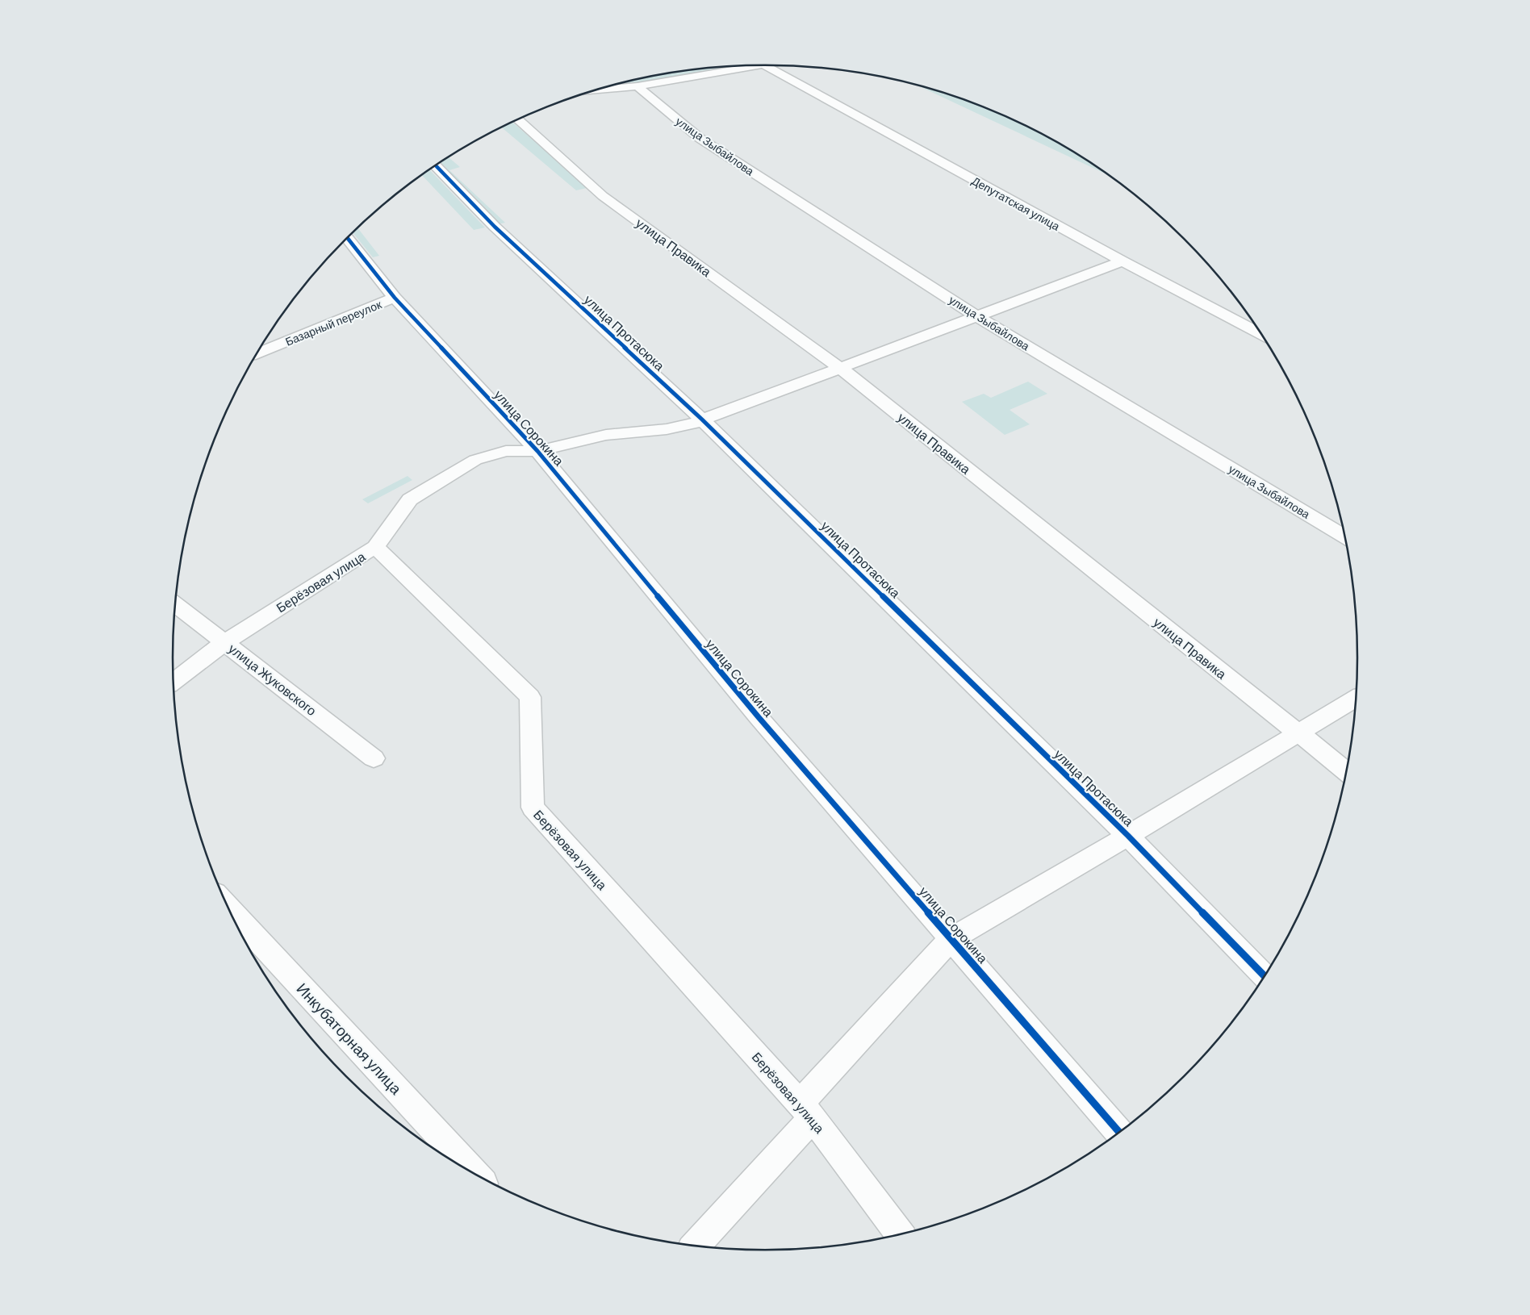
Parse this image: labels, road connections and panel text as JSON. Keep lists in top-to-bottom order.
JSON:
{
  "streets": {
    "street": [
      "улица Зыбайлова",
      "Депутатская улица",
      "улица Правика",
      "Базарный переулок",
      "улица Протасюка",
      "улица Сорокина",
      "Берёзовая улица",
      "улица Жуковского",
      "Инкубаторная улица"
    ]
  },
  "crossings": [
    ["Базарный переулок", "улица Сорокина"],
    ["Берёзовая улица", "улица Жуковского"]
  ]
}
